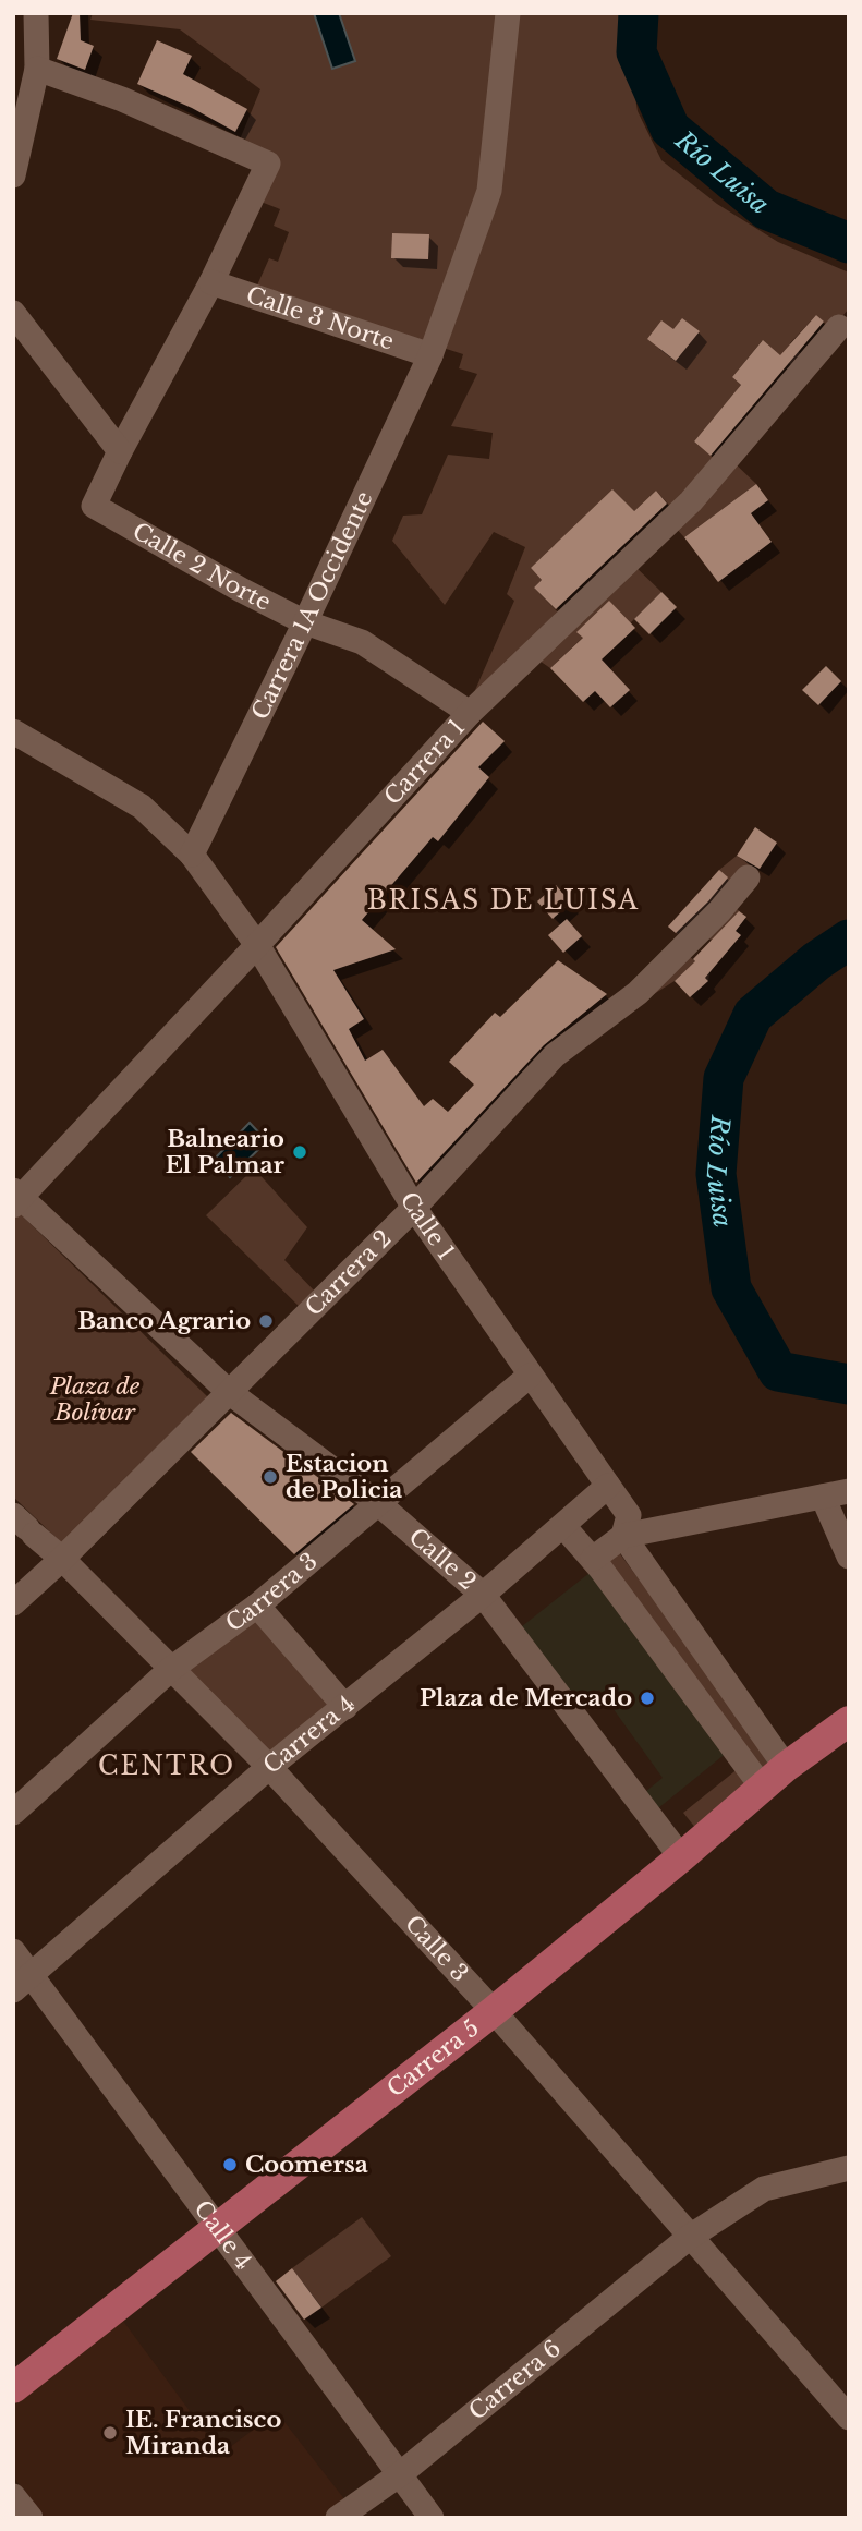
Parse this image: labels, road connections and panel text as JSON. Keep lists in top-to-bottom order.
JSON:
{
  "streets": {
    "main road": ["Carrera 5"],
    "street": [
      "Calle 3 Norte",
      "Calle 2 Norte",
      "Carrera 1A Occidente",
      "Carrera 1",
      "Calle 1",
      "Carrera 2",
      "Calle 2",
      "Carrera 3",
      "Carrera 4",
      "Calle 3",
      "Calle 4",
      "Carrera 6"
    ]
  },
  "crossings": [
    ["Calle 3 Norte", "Carrera 1A Occidente"],
    ["Calle 2 Norte", "Carrera 1A Occidente"],
    ["Calle 2 Norte", "Carrera 1"],
    ["Carrera 1A Occidente", "Calle 1"],
    ["Carrera 1", "Calle 1"],
    ["Carrera 1", "Calle 2"],
    ["Calle 1", "Carrera 2"],
    ["Calle 1", "Carrera 3"],
    ["Calle 1", "Carrera 4"],
    ["Calle 1", "Carrera 5"],
    ["Carrera 2", "Calle 2"],
    ["Carrera 2", "Calle 3"],
    ["Calle 2", "Carrera 3"],
    ["Calle 2", "Carrera 4"],
    ["Calle 2", "Carrera 5"],
    ["Carrera 3", "Calle 3"],
    ["Carrera 4", "Calle 3"],
    ["Carrera 4", "Calle 4"],
    ["Calle 3", "Carrera 5"],
    ["Calle 3", "Carrera 6"],
    ["Carrera 5", "Calle 4"],
    ["Calle 4", "Carrera 6"]
  ],
  "districts": ["BRISAS DE LUISA", "CENTRO"],
  "water": ["Río Luisa"],
  "parks": ["Plaza de Bolívar"],
  "places": [
    "Balneario El Palmar",
    "Banco Agrario",
    "Estacion de Policia",
    "Plaza de Mercado",
    "Coomersa",
    "IE. Francisco Miranda"
  ]
}
